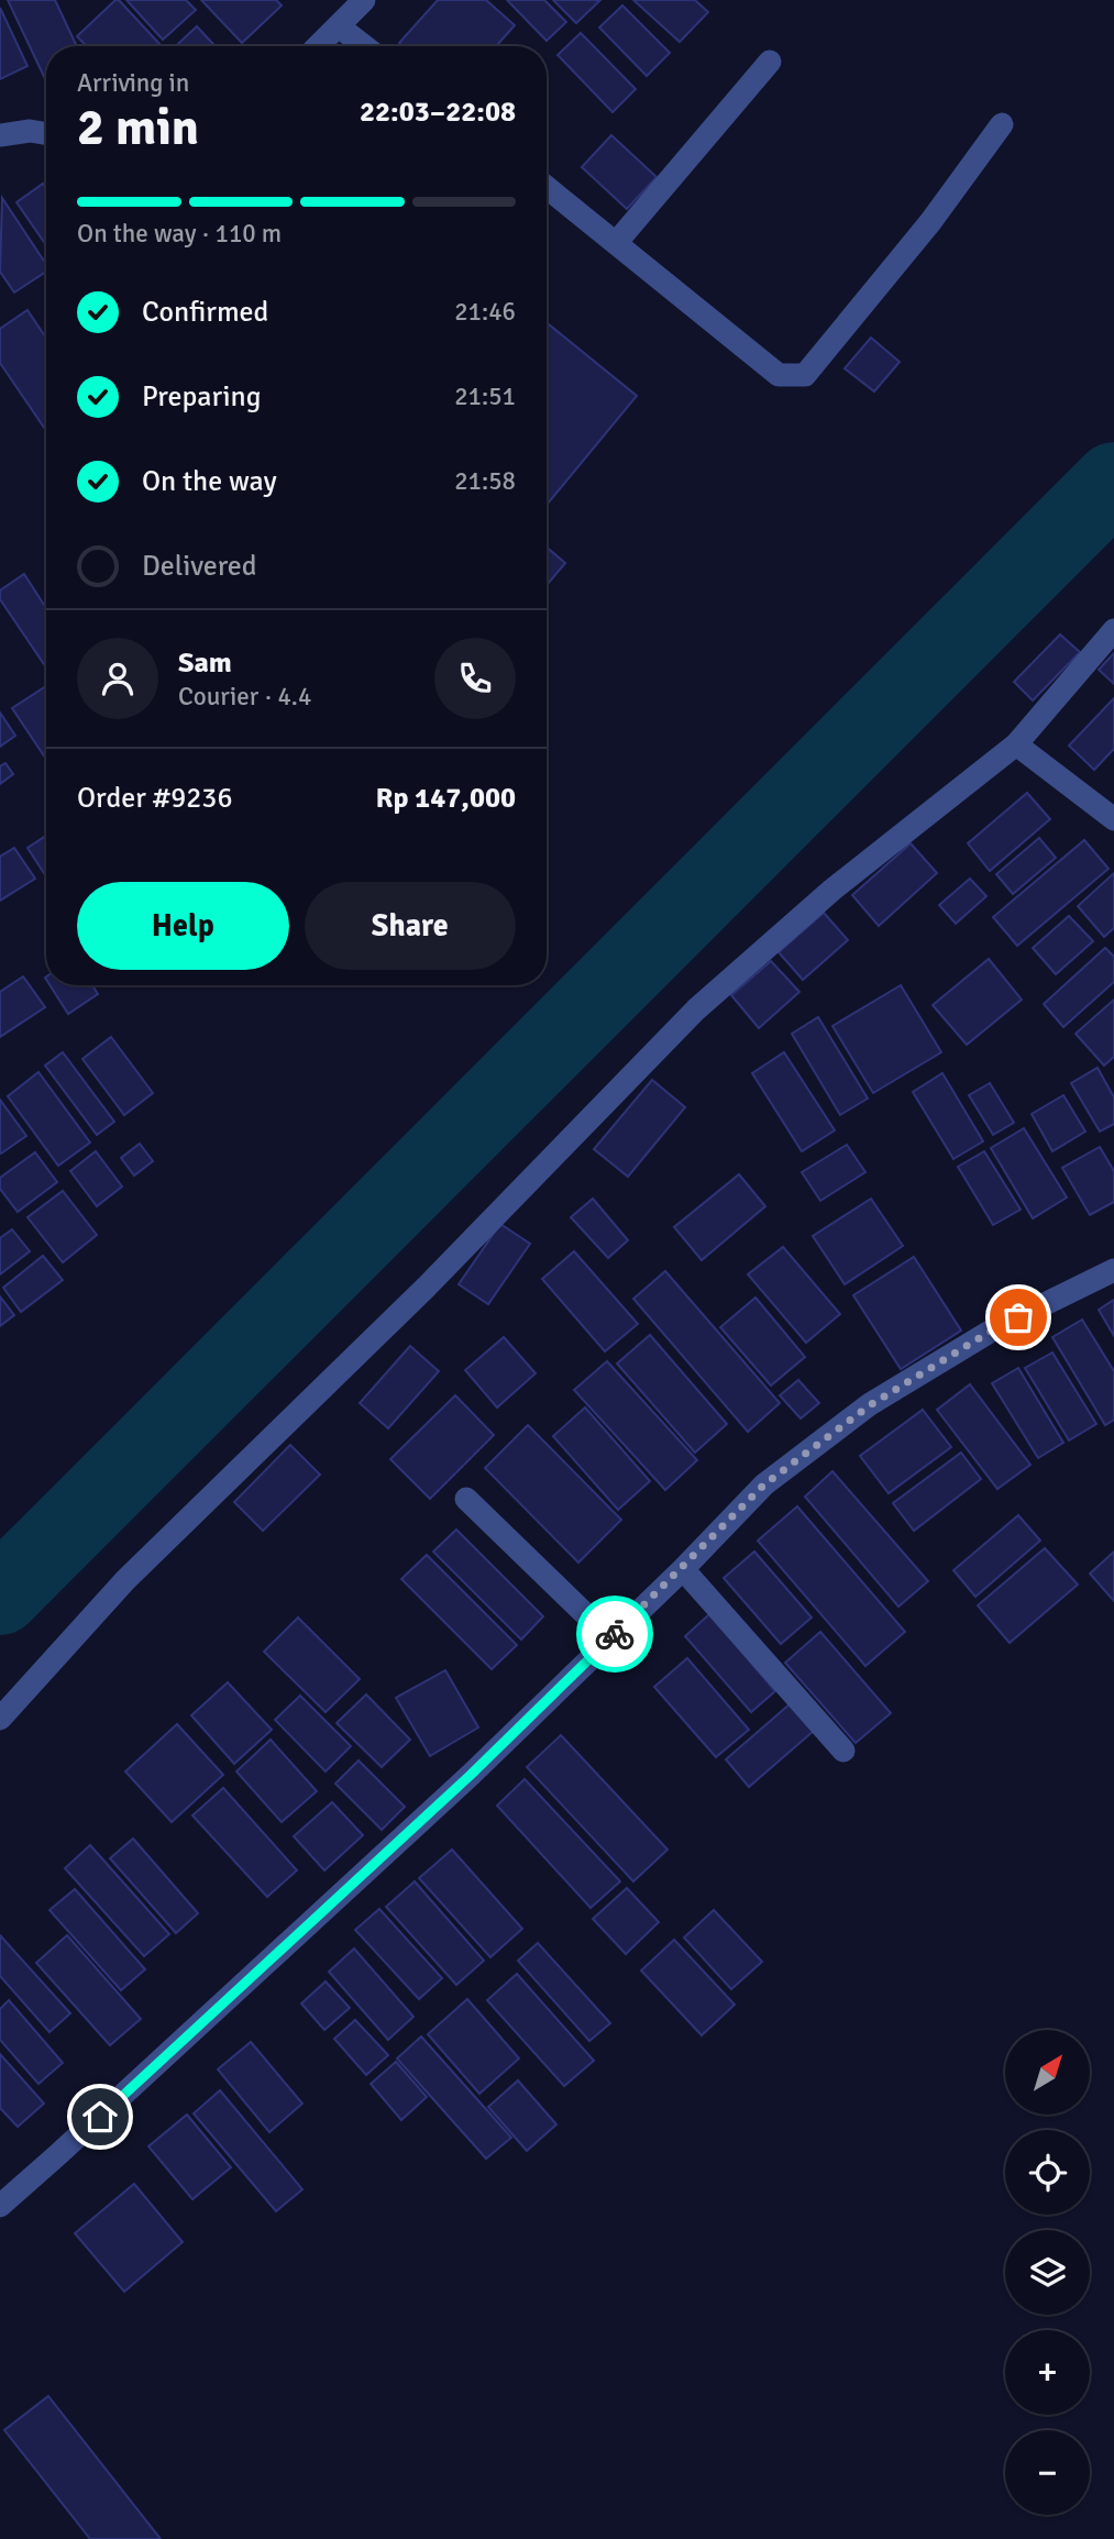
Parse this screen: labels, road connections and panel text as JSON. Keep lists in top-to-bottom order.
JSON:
{
  "north": "top right",
  "page": {
    "heading": ["2 min", "Arriving in", "22:03–22:08"],
    "panel": [
      "Sam",
      "Courier · 4.4",
      "Order #9236",
      "Rp 147,000"
    ],
    "bar": "On the way · 110 m",
    "list": [
      ["Confirmed", "21:46"],
      ["Preparing", "21:51"],
      ["On the way", "21:58"],
      "Delivered"
    ],
    "buttons": ["Help", "Share"],
    "map_buttons": ["+", "−"]
  }
}
